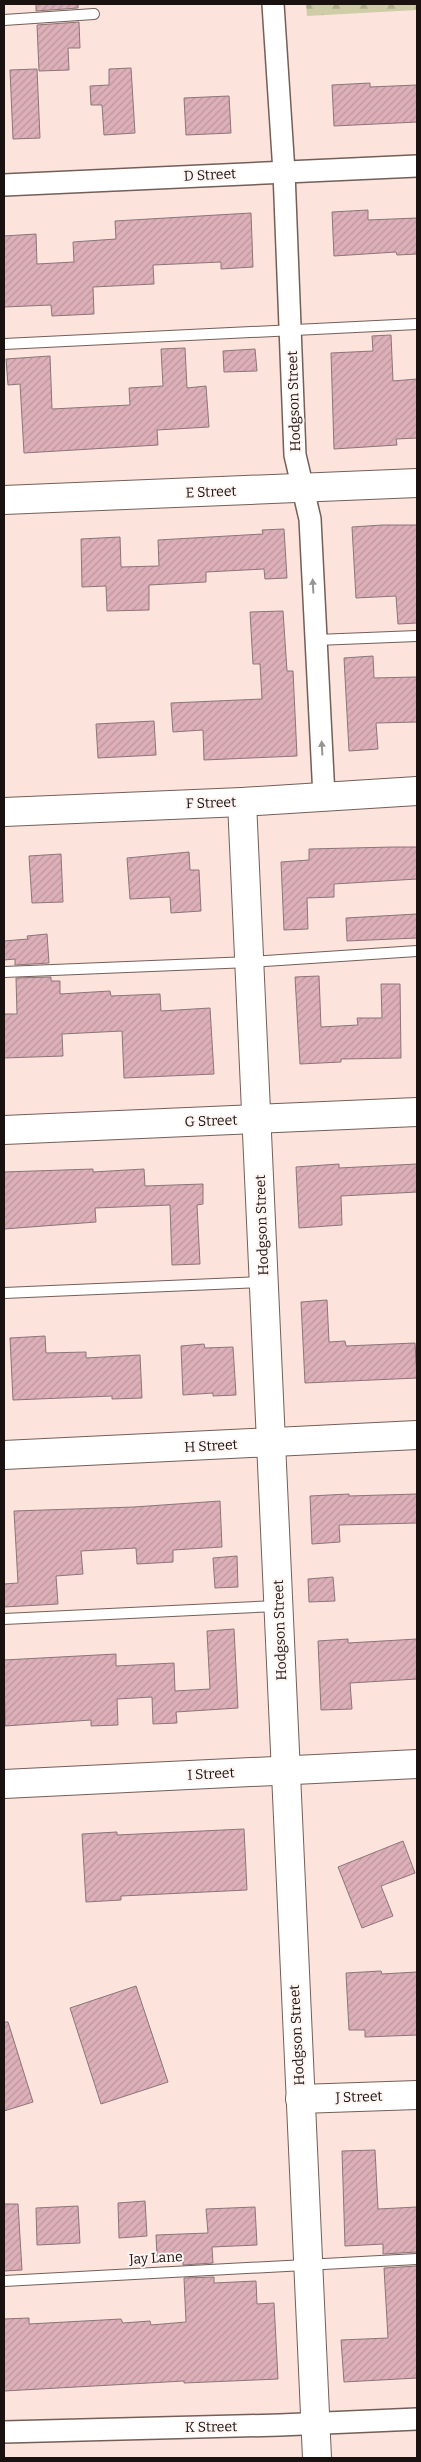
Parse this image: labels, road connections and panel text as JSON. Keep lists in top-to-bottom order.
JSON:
{
  "streets": {
    "street": [
      "D Street",
      "Hodgson Street",
      "E Street",
      "F Street",
      "G Street",
      "H Street",
      "I Street",
      "J Street",
      "K Street"
    ],
    "lane": ["Jay Lane"]
  },
  "crossings": [
    ["D Street", "Hodgson Street"],
    ["Hodgson Street", "E Street"],
    ["Hodgson Street", "F Street"],
    ["Hodgson Street", "G Street"],
    ["Hodgson Street", "H Street"],
    ["Hodgson Street", "I Street"],
    ["Hodgson Street", "J Street"],
    ["Hodgson Street", "Jay Lane"],
    ["Hodgson Street", "K Street"]
  ]
}
